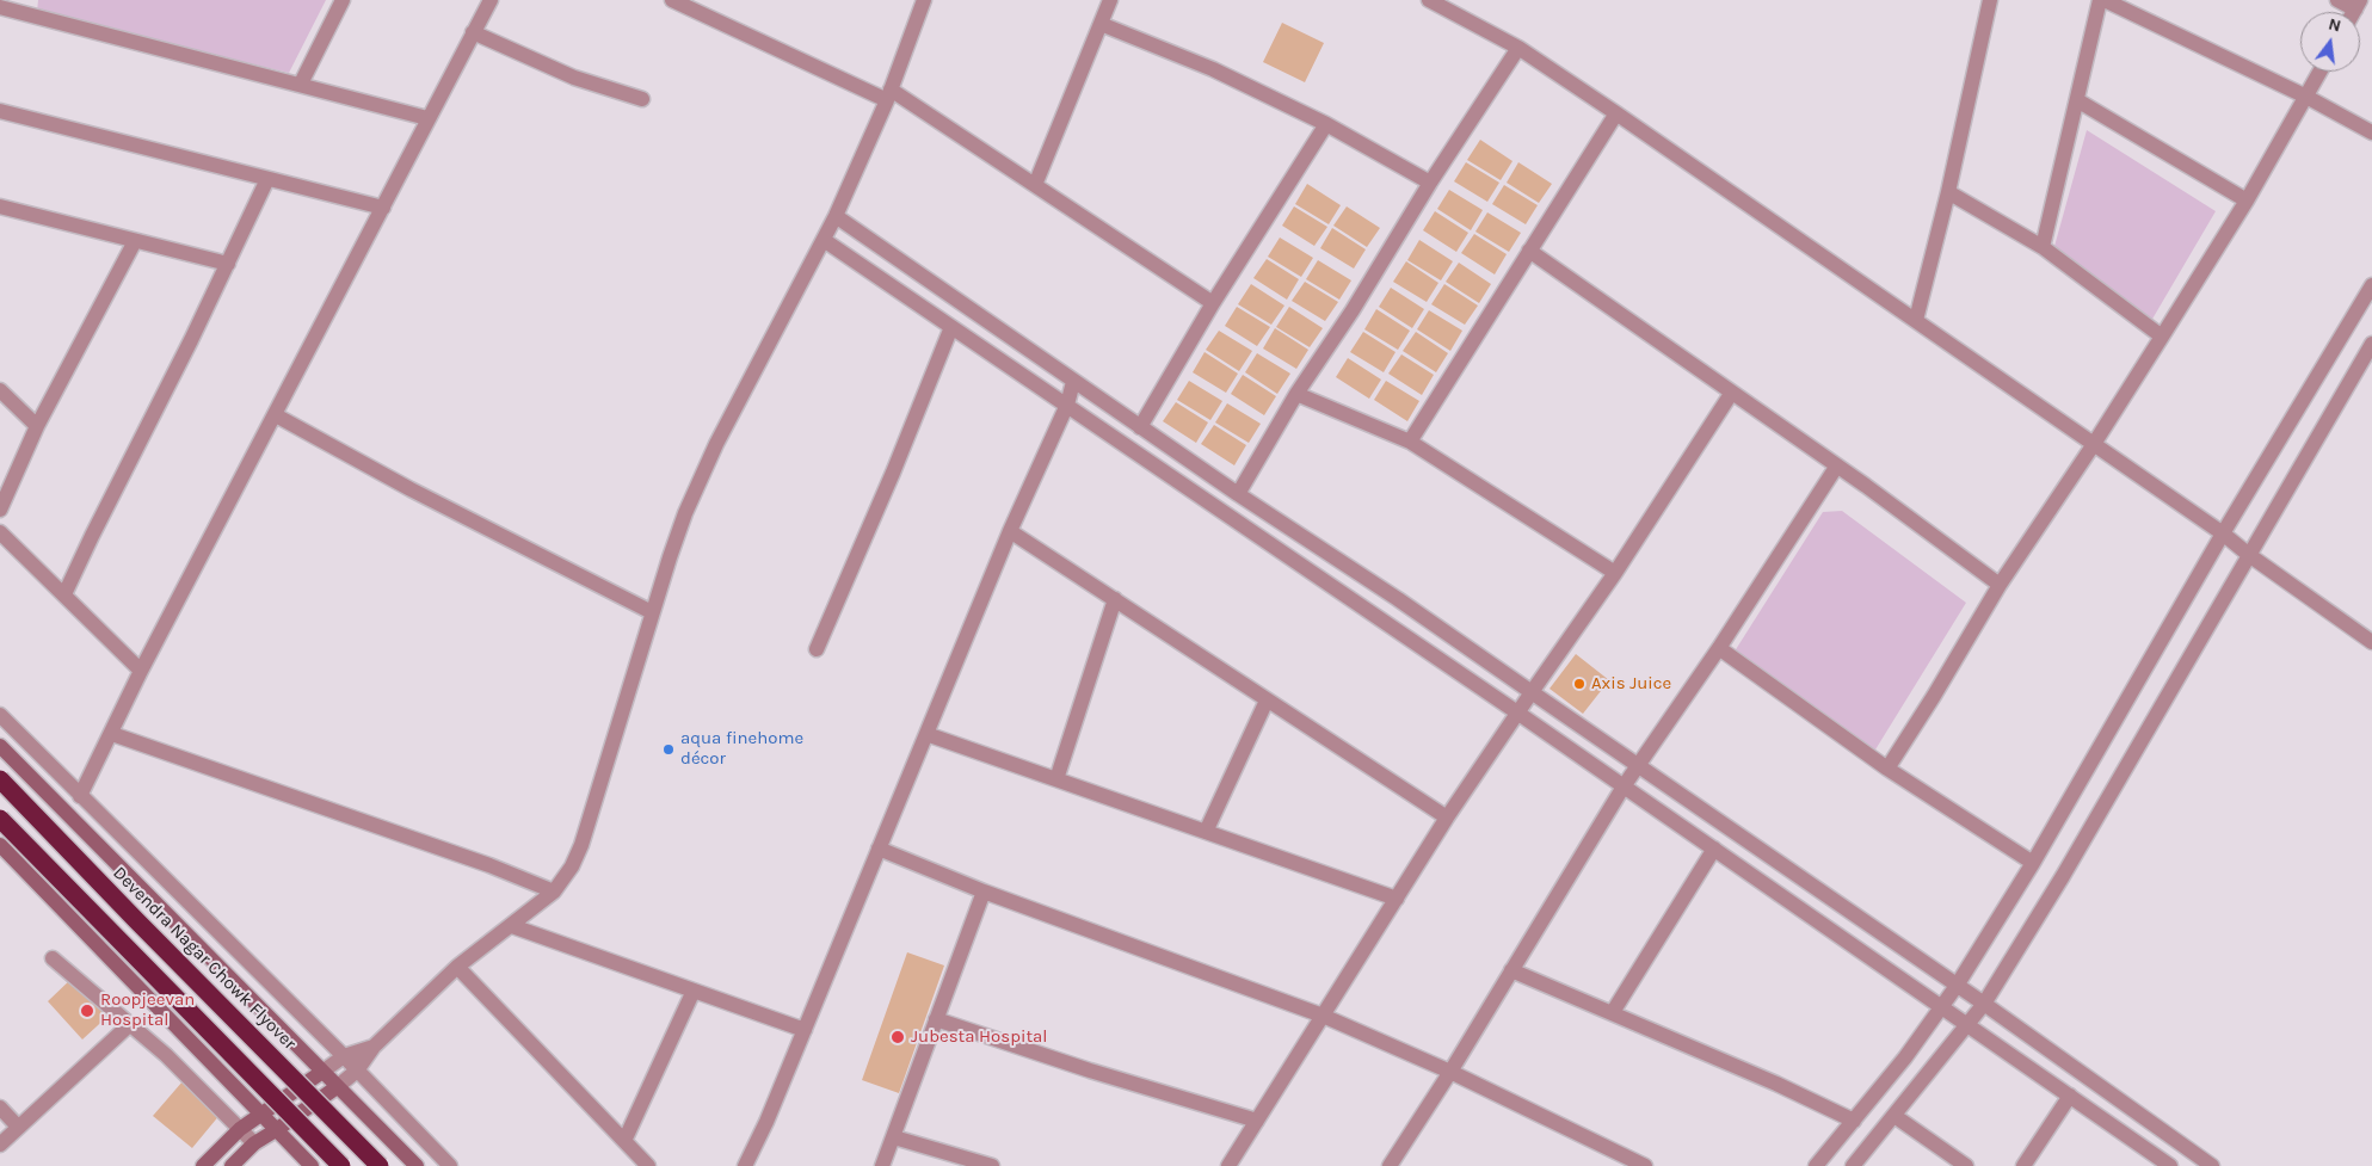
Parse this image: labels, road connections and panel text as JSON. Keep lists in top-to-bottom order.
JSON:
{
  "streets": {
    "highway": ["Devendra Nagar Chowk Flyover"]
  },
  "places": [
    "Axis Juice",
    "aqua finehome décor",
    "Roopjeevan Hospital",
    "Jubesta Hospital"
  ],
  "north": "top"
}
